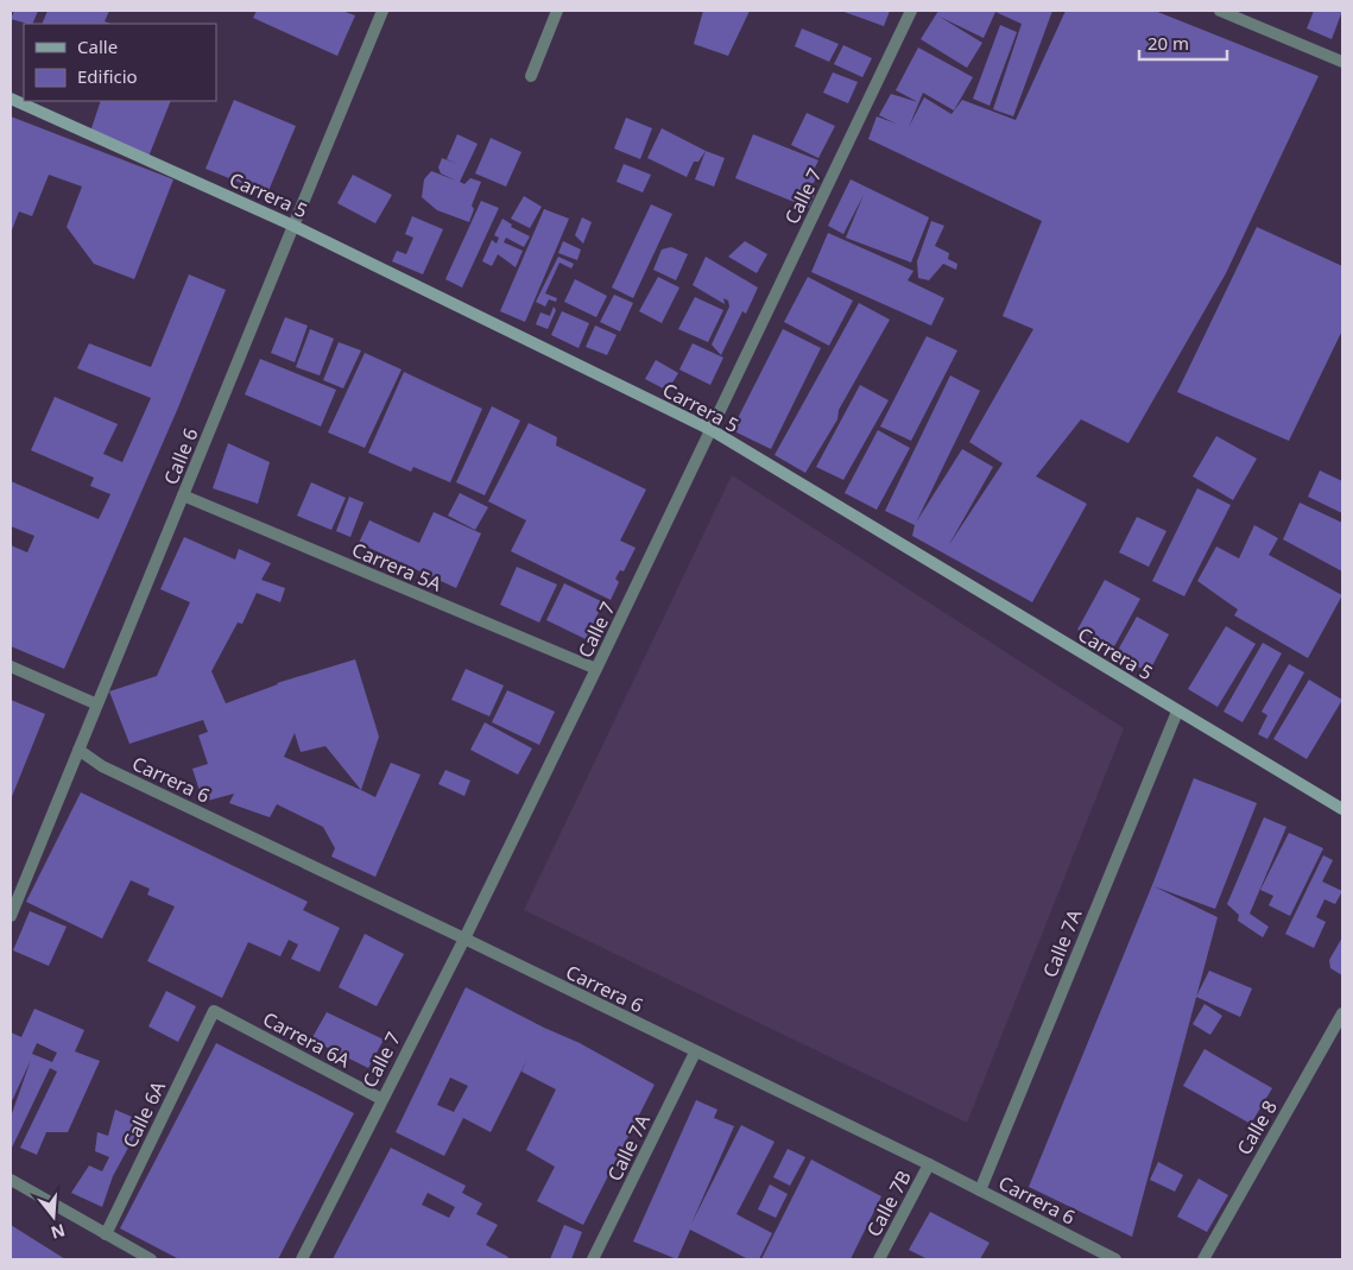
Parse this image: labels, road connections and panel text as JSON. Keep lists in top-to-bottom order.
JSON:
{
  "streets": {
    "main road": ["Carrera 5"],
    "street": [
      "Calle 7",
      "Calle 6",
      "Carrera 5A",
      "Carrera 6",
      "Calle 7A",
      "Carrera 6A",
      "Calle 6A",
      "Calle 8",
      "Calle 7B"
    ]
  },
  "crossings": [
    ["Carrera 5", "Calle 7"],
    ["Carrera 5", "Calle 6"],
    ["Carrera 5", "Calle 7A"],
    ["Calle 7", "Carrera 5A"],
    ["Calle 7", "Carrera 6"],
    ["Calle 7", "Carrera 6A"],
    ["Calle 6", "Carrera 5A"],
    ["Calle 6", "Carrera 6"],
    ["Carrera 6", "Calle 7A"],
    ["Carrera 6", "Calle 7B"],
    ["Carrera 6A", "Calle 6A"]
  ],
  "legend": ["Calle", "Edificio"],
  "scale_bar": "20 m",
  "north": "bottom"
}
